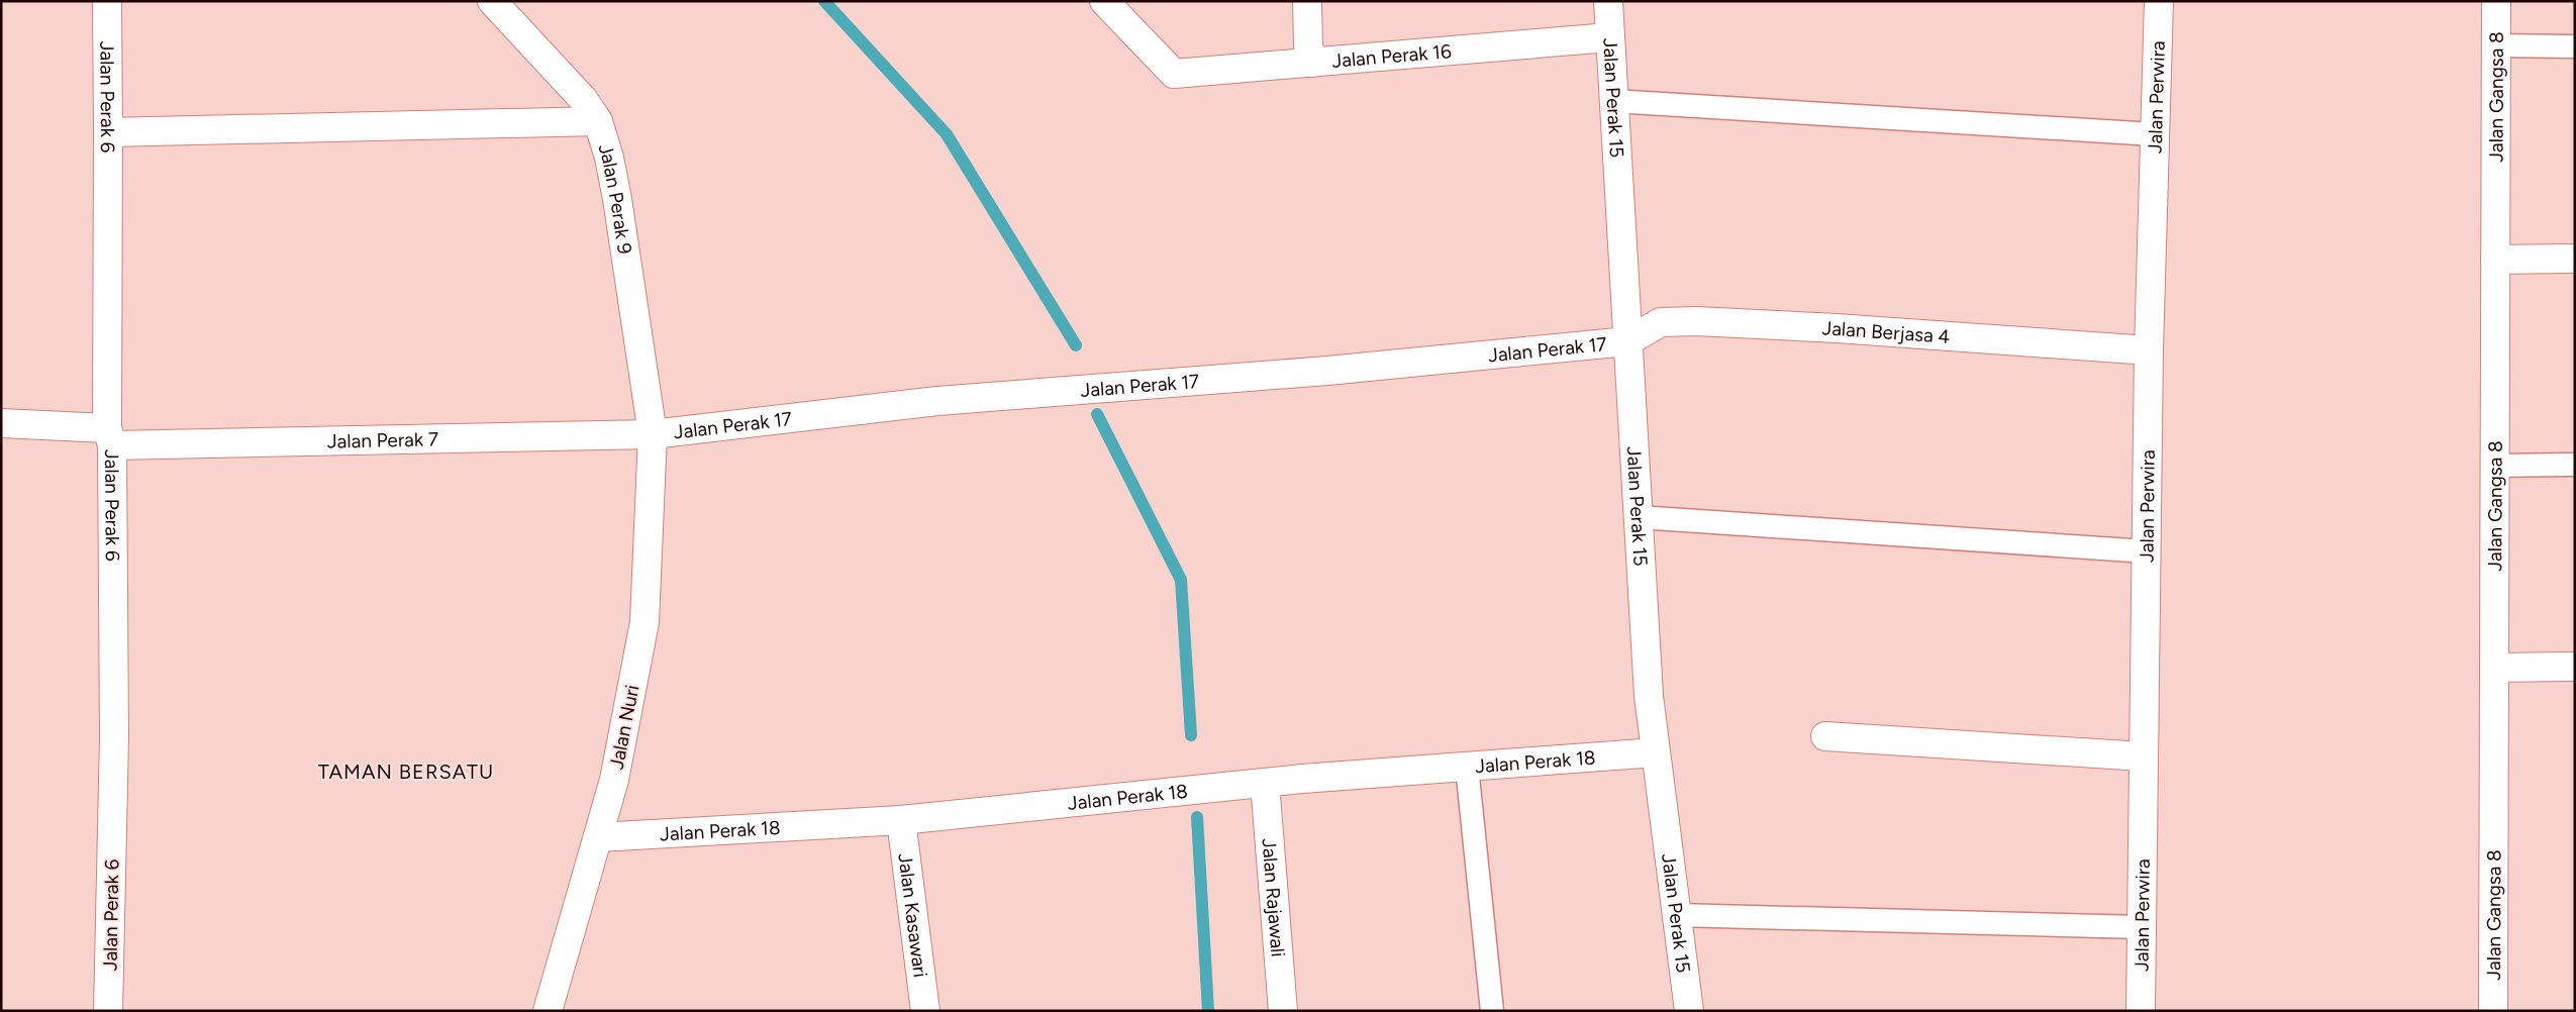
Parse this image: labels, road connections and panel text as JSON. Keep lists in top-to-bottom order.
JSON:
{
  "streets": {
    "street": [
      "Jalan Perak 16",
      "Jalan Perak 6",
      "Jalan Perwira",
      "Jalan Gangsa 8",
      "Jalan Perak 15",
      "Jalan Perak 9",
      "Jalan Berjasa 4",
      "Jalan Perak 17",
      "Jalan Perak 7",
      "Jalan Nuri",
      "Jalan Perak 18",
      "Jalan Rajawali",
      "Jalan Kasawari"
    ]
  },
  "crossings": [
    ["Jalan Perak 16", "Jalan Perak 15"],
    ["Jalan Perak 6", "Jalan Perak 7"],
    ["Jalan Perwira", "Jalan Berjasa 4"],
    ["Jalan Perak 15", "Jalan Berjasa 4"],
    ["Jalan Perak 15", "Jalan Perak 17"],
    ["Jalan Perak 15", "Jalan Perak 18"],
    ["Jalan Perak 9", "Jalan Perak 17"],
    ["Jalan Perak 9", "Jalan Perak 7"],
    ["Jalan Perak 9", "Jalan Nuri"],
    ["Jalan Berjasa 4", "Jalan Perak 17"],
    ["Jalan Perak 17", "Jalan Perak 7"],
    ["Jalan Perak 17", "Jalan Nuri"],
    ["Jalan Perak 7", "Jalan Nuri"],
    ["Jalan Nuri", "Jalan Perak 18"],
    ["Jalan Perak 18", "Jalan Rajawali"],
    ["Jalan Perak 18", "Jalan Kasawari"]
  ],
  "districts": ["TAMAN BERSATU"]
}
